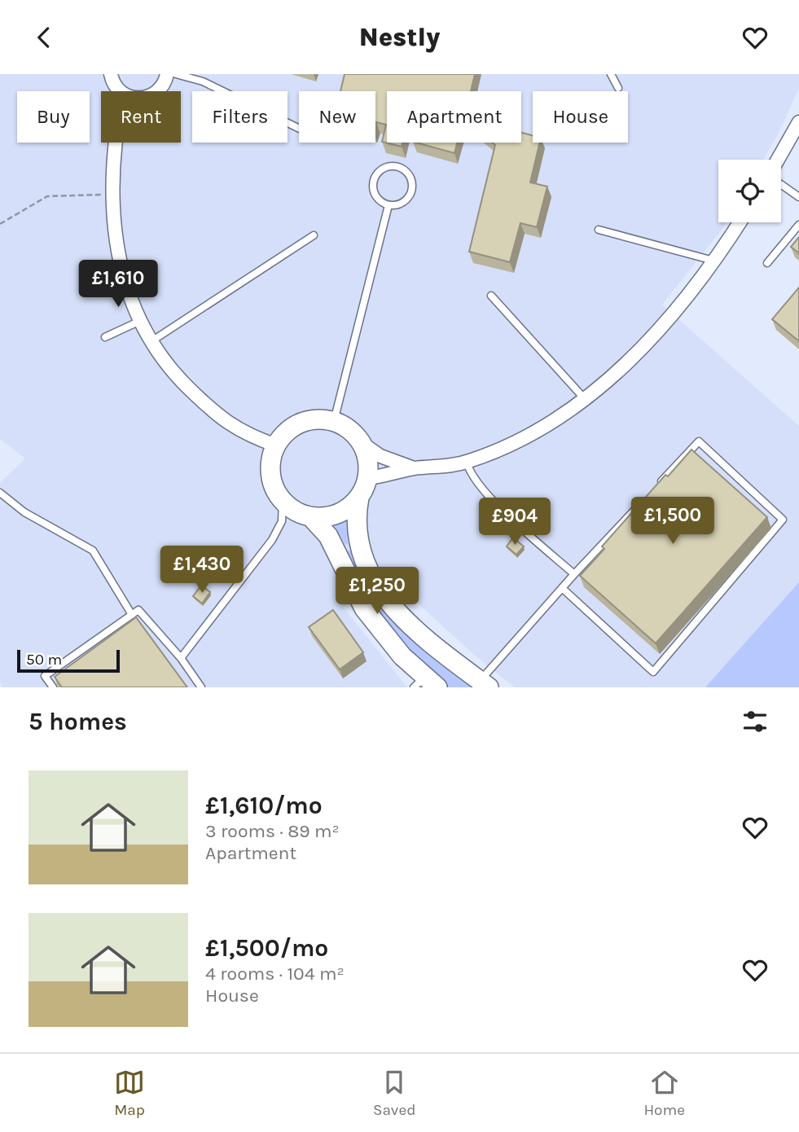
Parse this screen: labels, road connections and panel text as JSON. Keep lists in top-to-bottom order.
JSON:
{
  "scale_bar": "50 m",
  "page": {
    "header": "Nestly",
    "chip": [
      "Buy",
      "Rent",
      "Filters",
      "New",
      "Apartment",
      "House"
    ],
    "price": [
      "£1,610",
      "£1,500",
      "£904",
      "£1,430",
      "£1,250"
    ],
    "scale": "50 m",
    "heading": "5 homes",
    "list": [
      {
        "name": "£1,610/mo",
        "note": "3 rooms · 89 m² · Apartment"
      },
      {
        "name": "£1,500/mo",
        "note": "4 rooms · 104 m² · House"
      }
    ],
    "tabs": ["Map", "Saved", "Home"]
  }
}
